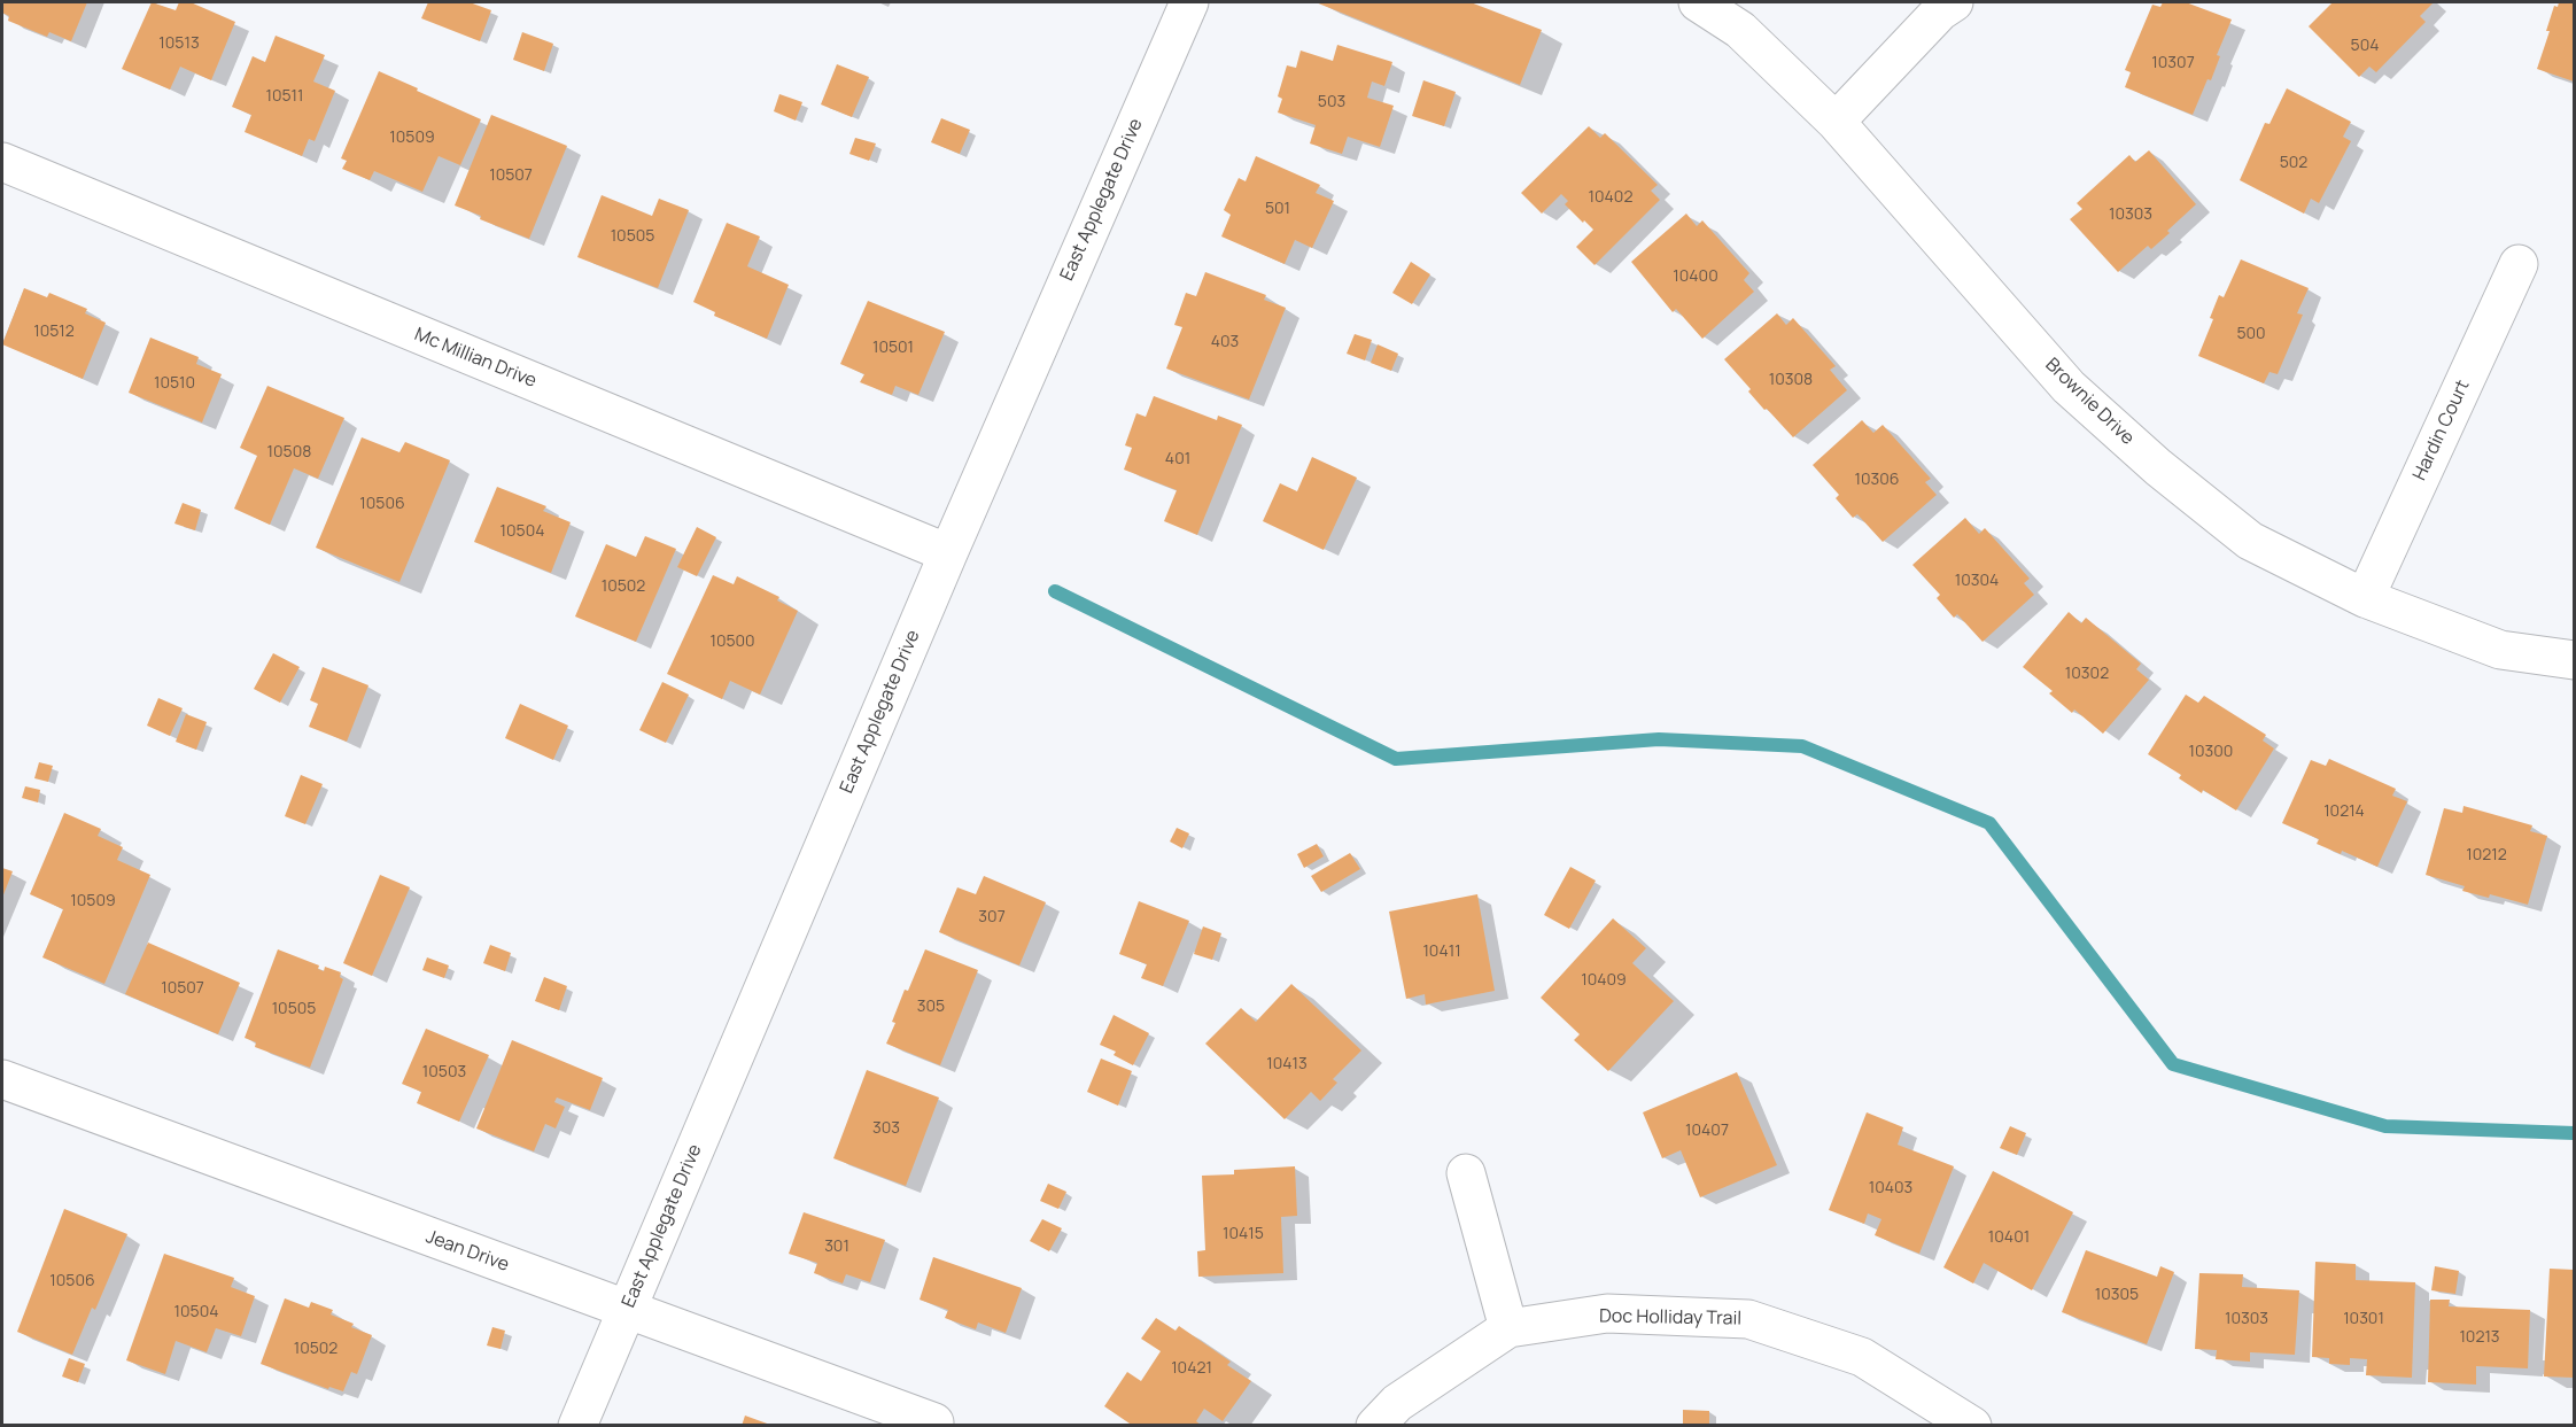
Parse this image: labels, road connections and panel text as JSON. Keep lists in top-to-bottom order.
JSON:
{
  "streets": {
    "street": [
      "East Applegate Drive",
      "Mc Millian Drive",
      "Brownie Drive",
      "Hardin Court",
      "Jean Drive",
      "Doc Holliday Trail"
    ]
  },
  "crossings": [
    ["East Applegate Drive", "Mc Millian Drive"],
    ["East Applegate Drive", "Jean Drive"],
    ["Brownie Drive", "Hardin Court"]
  ],
  "house_numbers": [
    "10513",
    "504",
    "10307",
    "10511",
    "503",
    "10509",
    "502",
    "10507",
    "10402",
    "501",
    "10303",
    "10505",
    "10400",
    "10512",
    "500",
    "403",
    "10501",
    "10308",
    "10510",
    "10508",
    "401",
    "10306",
    "10506",
    "10504",
    "10304",
    "10502",
    "10500",
    "10302",
    "10300",
    "10214",
    "10212",
    "10509",
    "307",
    "10411",
    "10409",
    "10507",
    "305",
    "10505",
    "10413",
    "10503",
    "303",
    "10407",
    "10403",
    "10415",
    "10401",
    "301",
    "10506",
    "10305",
    "10504",
    "10303",
    "10301",
    "10213",
    "10502",
    "10421"
  ]
}
